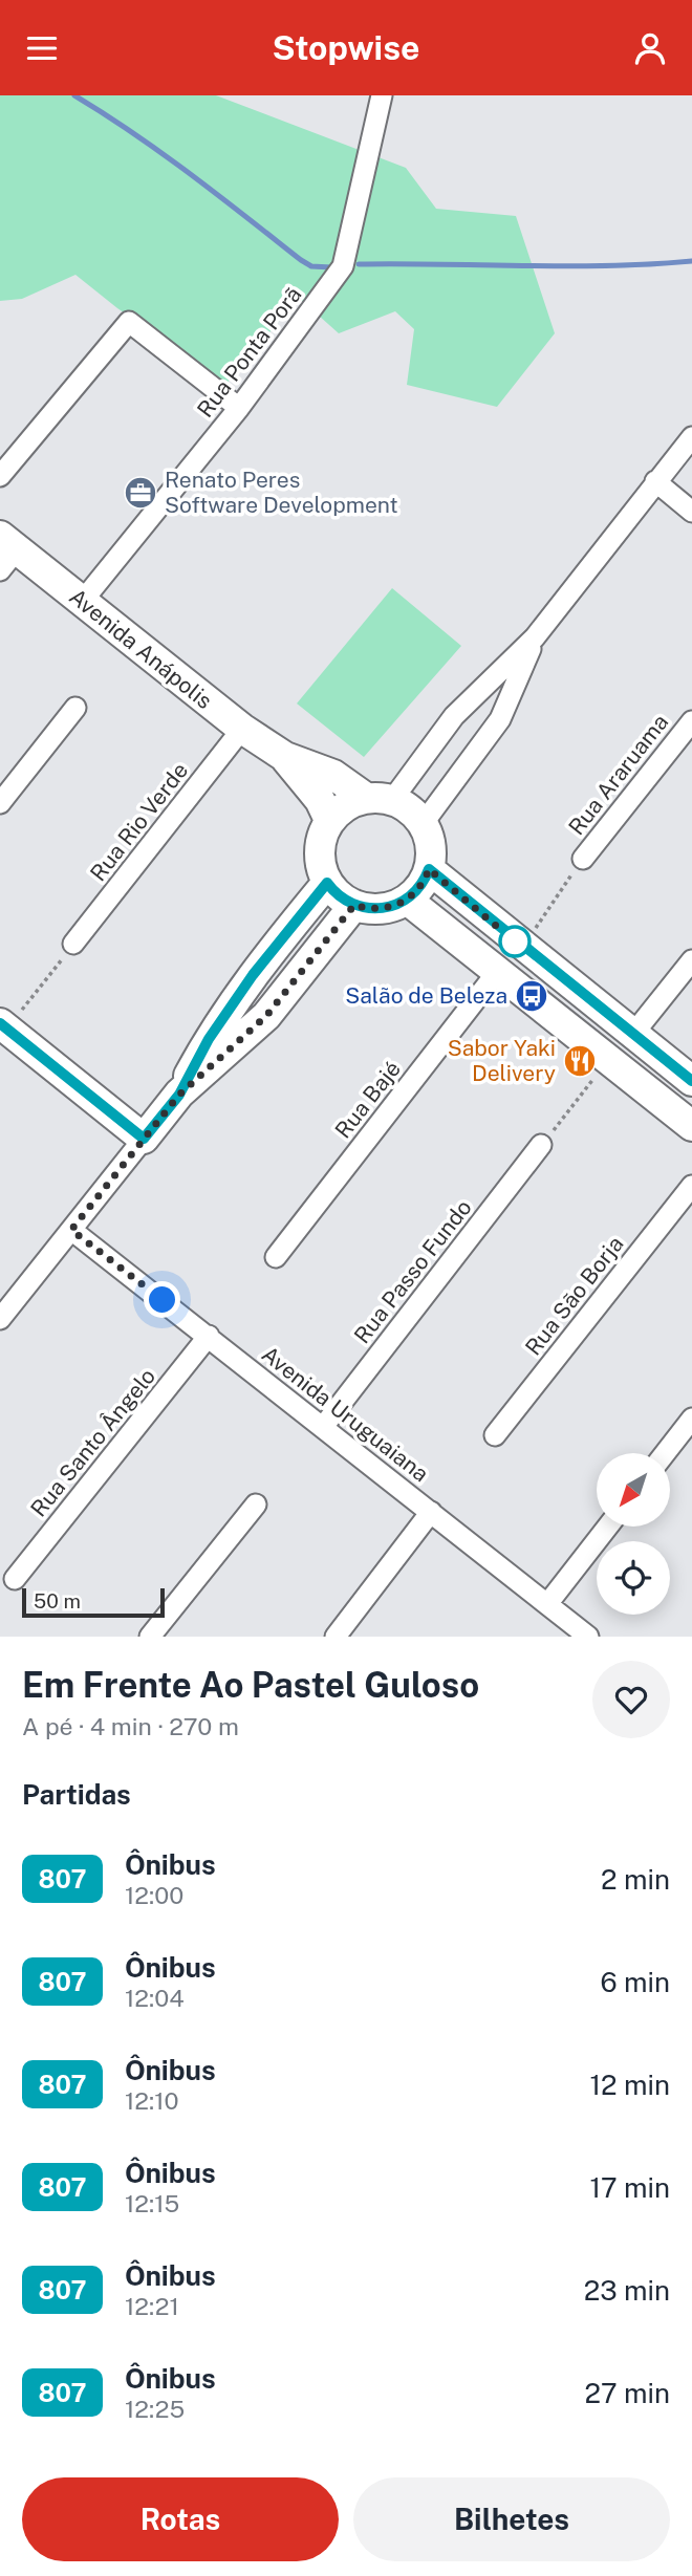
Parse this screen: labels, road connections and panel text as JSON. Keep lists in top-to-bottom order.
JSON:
{
  "streets": {
    "street": [
      "Rua Ponta Porã",
      "Avenida Anápolis",
      "Rua Araruama",
      "Rua Rio Verde",
      "Rua Bajé",
      "Rua Passo Fundo",
      "Rua São Borja",
      "Avenida Uruguaiana",
      "Rua Santo Ângelo"
    ]
  },
  "crossings": [
    ["Rua Ponta Porã", "Avenida Anápolis"],
    ["Avenida Anápolis", "Rua Rio Verde"],
    ["Rua Passo Fundo", "Avenida Uruguaiana"],
    ["Avenida Uruguaiana", "Rua Santo Ângelo"]
  ],
  "places": {
    "office": ["Renato Peres Software Development"],
    "bus stop": ["Salão de Beleza"],
    "restaurant": ["Sabor Yaki Delivery"]
  },
  "lines": ["bus line 807"],
  "scale_bar": "50 m",
  "north": "bottom left",
  "page": {
    "header": "Stopwise",
    "scale": "50 m",
    "heading": [
      ["Em Frente Ao Pastel Guloso", "A pé · 4 min · 270 m"],
      "Partidas"
    ],
    "list": [
      {
        "mark": "807",
        "name": "Ônibus",
        "note": "12:00",
        "value": "2 min"
      },
      {
        "mark": "807",
        "name": "Ônibus",
        "note": "12:04",
        "value": "6 min"
      },
      {
        "mark": "807",
        "name": "Ônibus",
        "note": "12:10",
        "value": "12 min"
      },
      {
        "mark": "807",
        "name": "Ônibus",
        "note": "12:15",
        "value": "17 min"
      },
      {
        "mark": "807",
        "name": "Ônibus",
        "note": "12:21",
        "value": "23 min"
      },
      {
        "mark": "807",
        "name": "Ônibus",
        "note": "12:25",
        "value": "27 min"
      }
    ],
    "buttons": ["Rotas", "Bilhetes"]
  }
}
